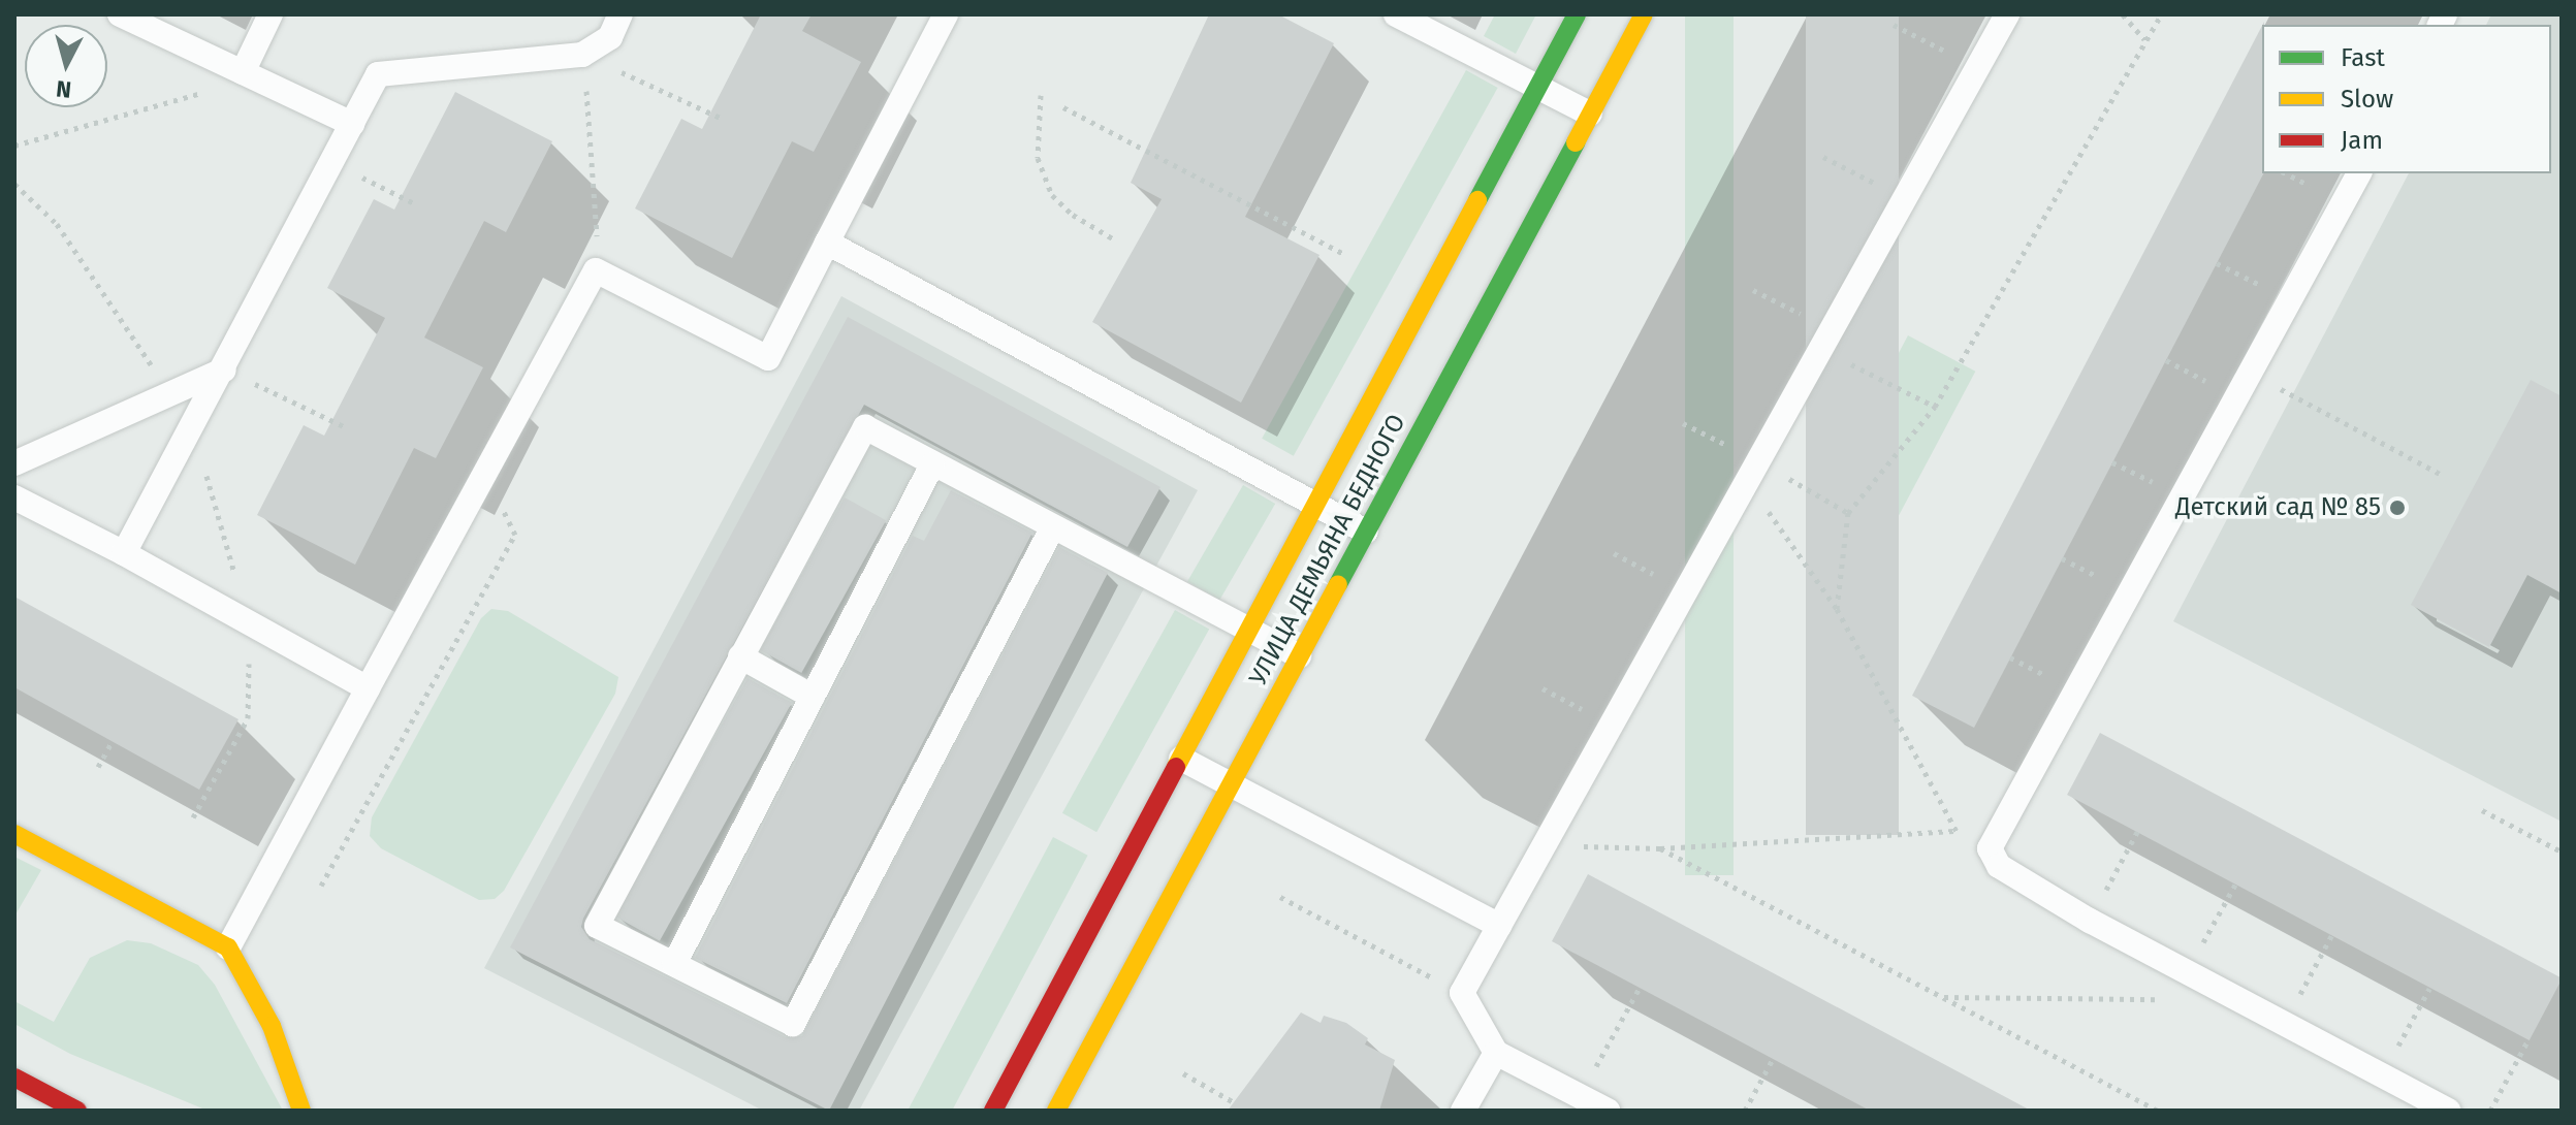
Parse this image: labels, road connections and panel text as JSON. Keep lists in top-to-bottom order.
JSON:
{
  "streets": {
    "street": ["УЛИЦА ДЕМЬЯНА БЕДНОГО"]
  },
  "places": ["Детский сад № 85"],
  "legend": ["Fast", "Slow", "Jam"],
  "north": "bottom"
}
